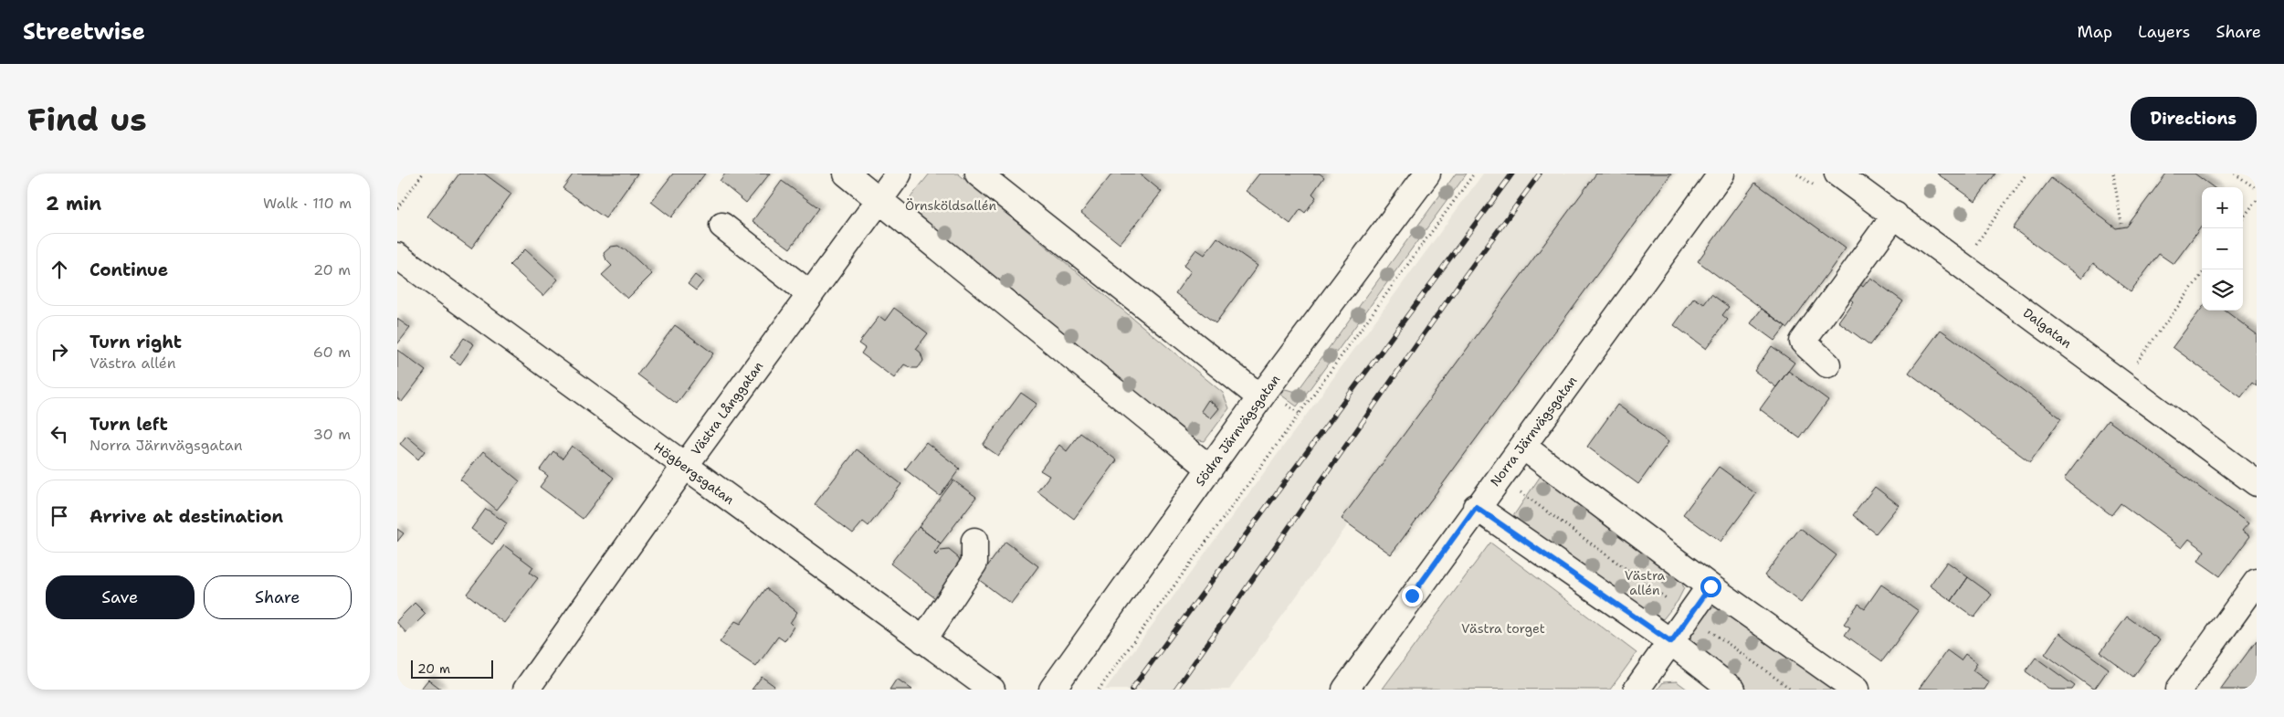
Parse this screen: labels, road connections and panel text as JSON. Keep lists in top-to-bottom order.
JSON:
{
  "streets": {
    "street": [
      "Dalgatan",
      "Västra Långgatan",
      "Södra Järnvägsgatan",
      "Norra Järnvägsgatan",
      "Högbergsgatan"
    ]
  },
  "crossings": [
    ["Västra Långgatan", "Högbergsgatan"]
  ],
  "parks": ["Örnsköldsallén", "Västra allén", "Västra torget"],
  "scale_bar": "20 m",
  "page": {
    "header": "Streetwise",
    "nav": ["Map", "Layers", "Share"],
    "buttons": [
      "Directions",
      ["Save", "Share"]
    ],
    "title": "Find us",
    "heading": ["2 min", "Walk · 110 m"],
    "map_buttons": ["+", "−"],
    "list": [
      ["Continue", "20 m"],
      ["Turn right", "Västra allén", "60 m"],
      ["Turn left", "Norra Järnvägsgatan", "30 m"],
      "Arrive at destination"
    ],
    "scale": "20 m"
  }
}
